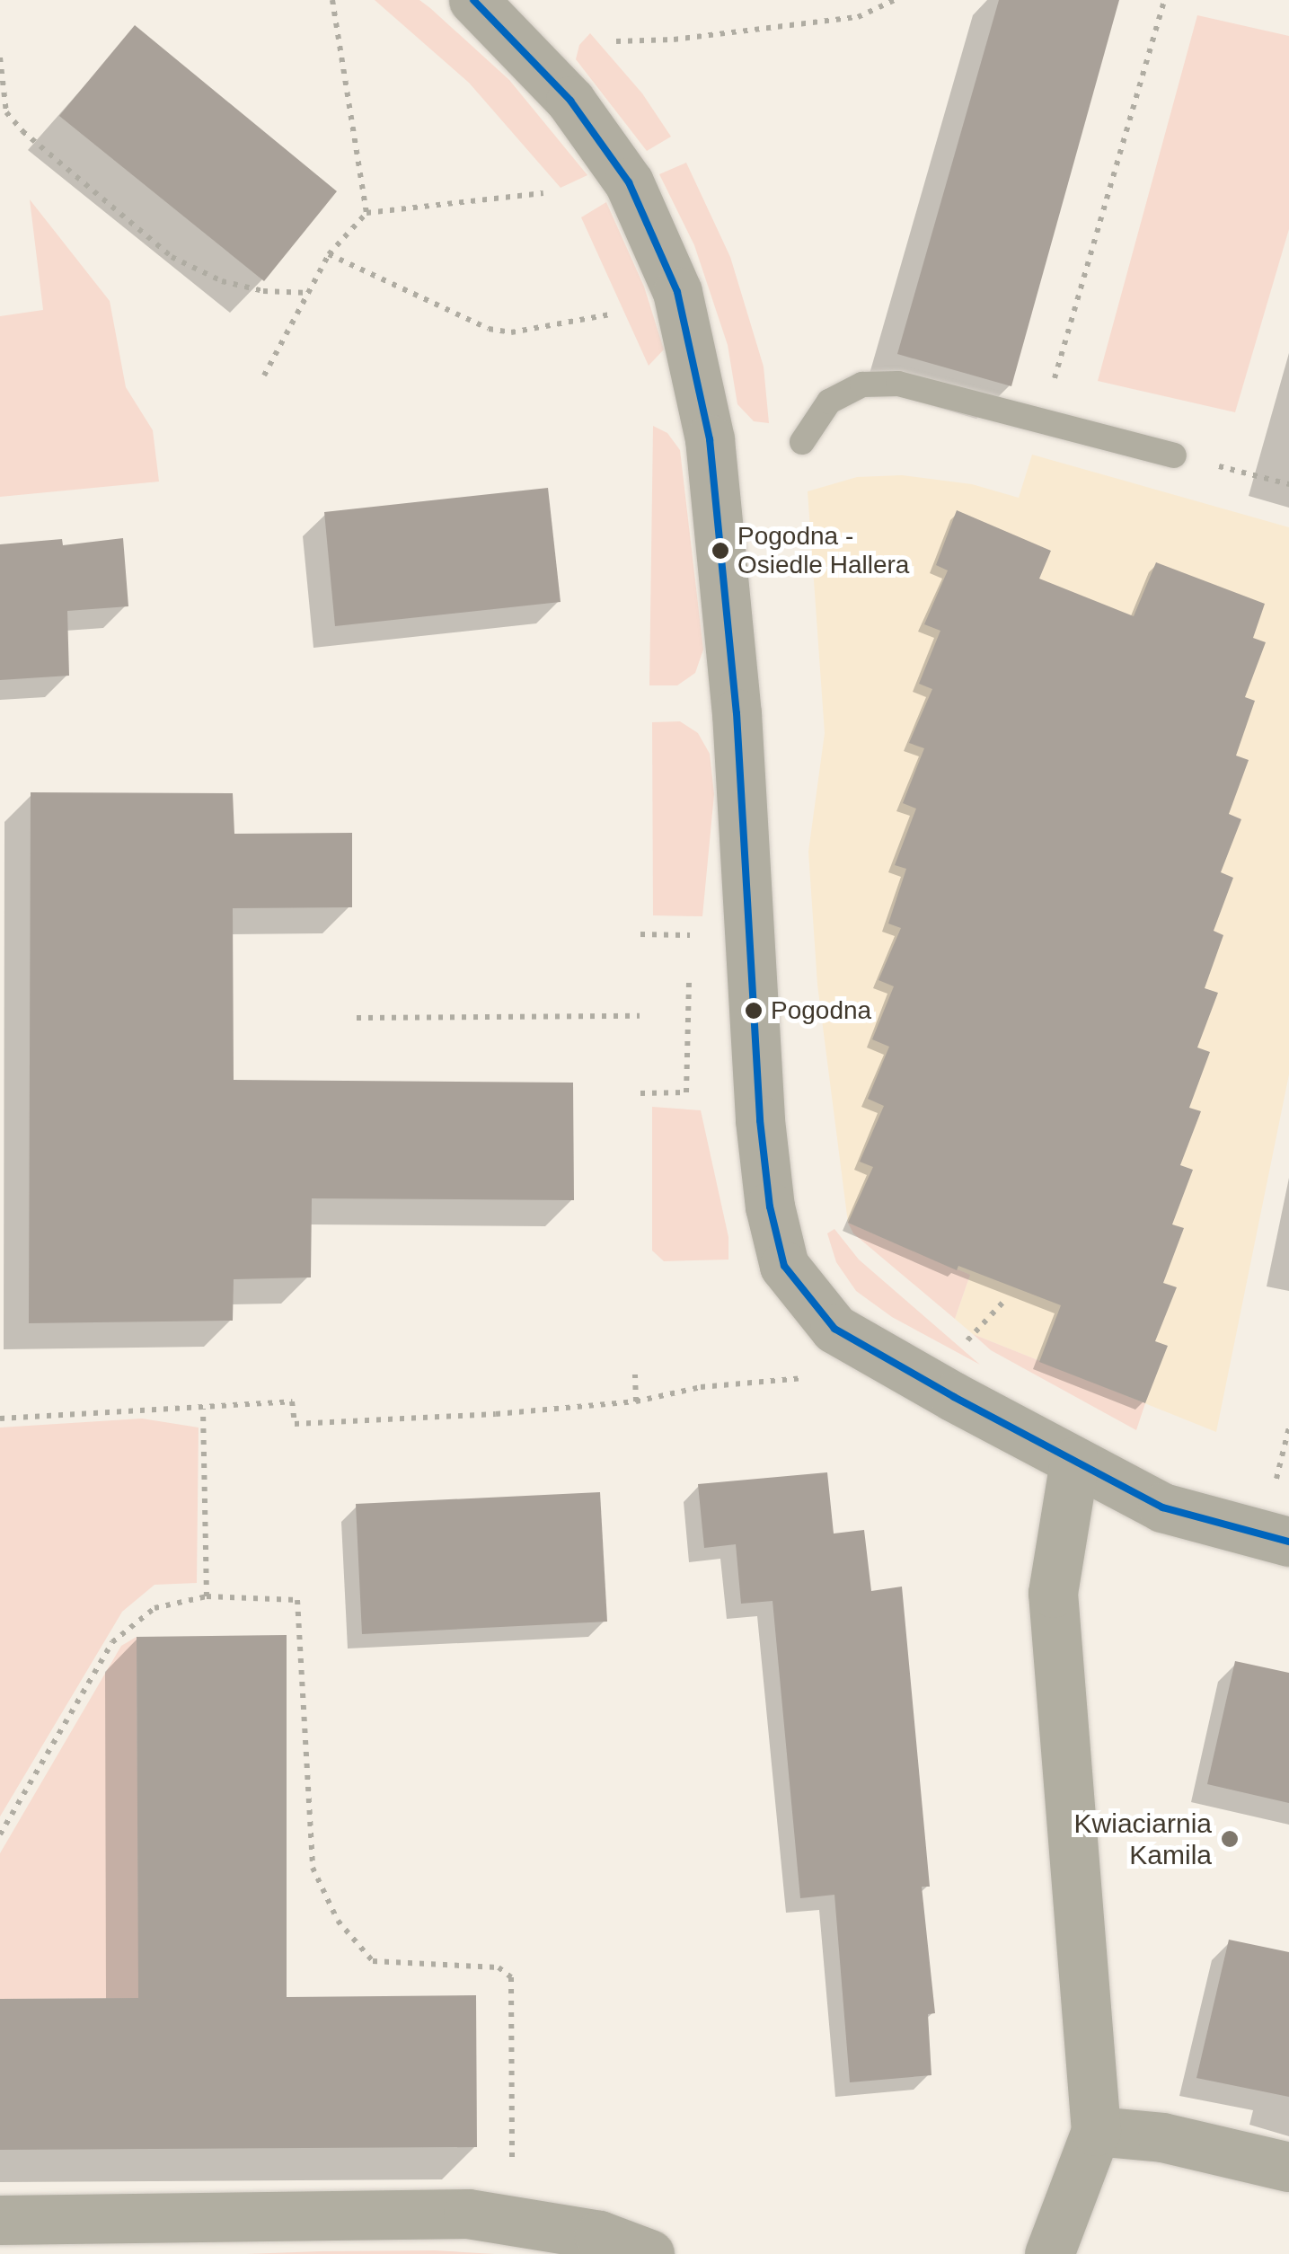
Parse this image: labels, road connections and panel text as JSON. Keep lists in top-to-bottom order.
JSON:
{
  "places": ["Pogodna - Osiedle Hallera", "Pogodna", "Kwiaciarnia Kamila"]
}
